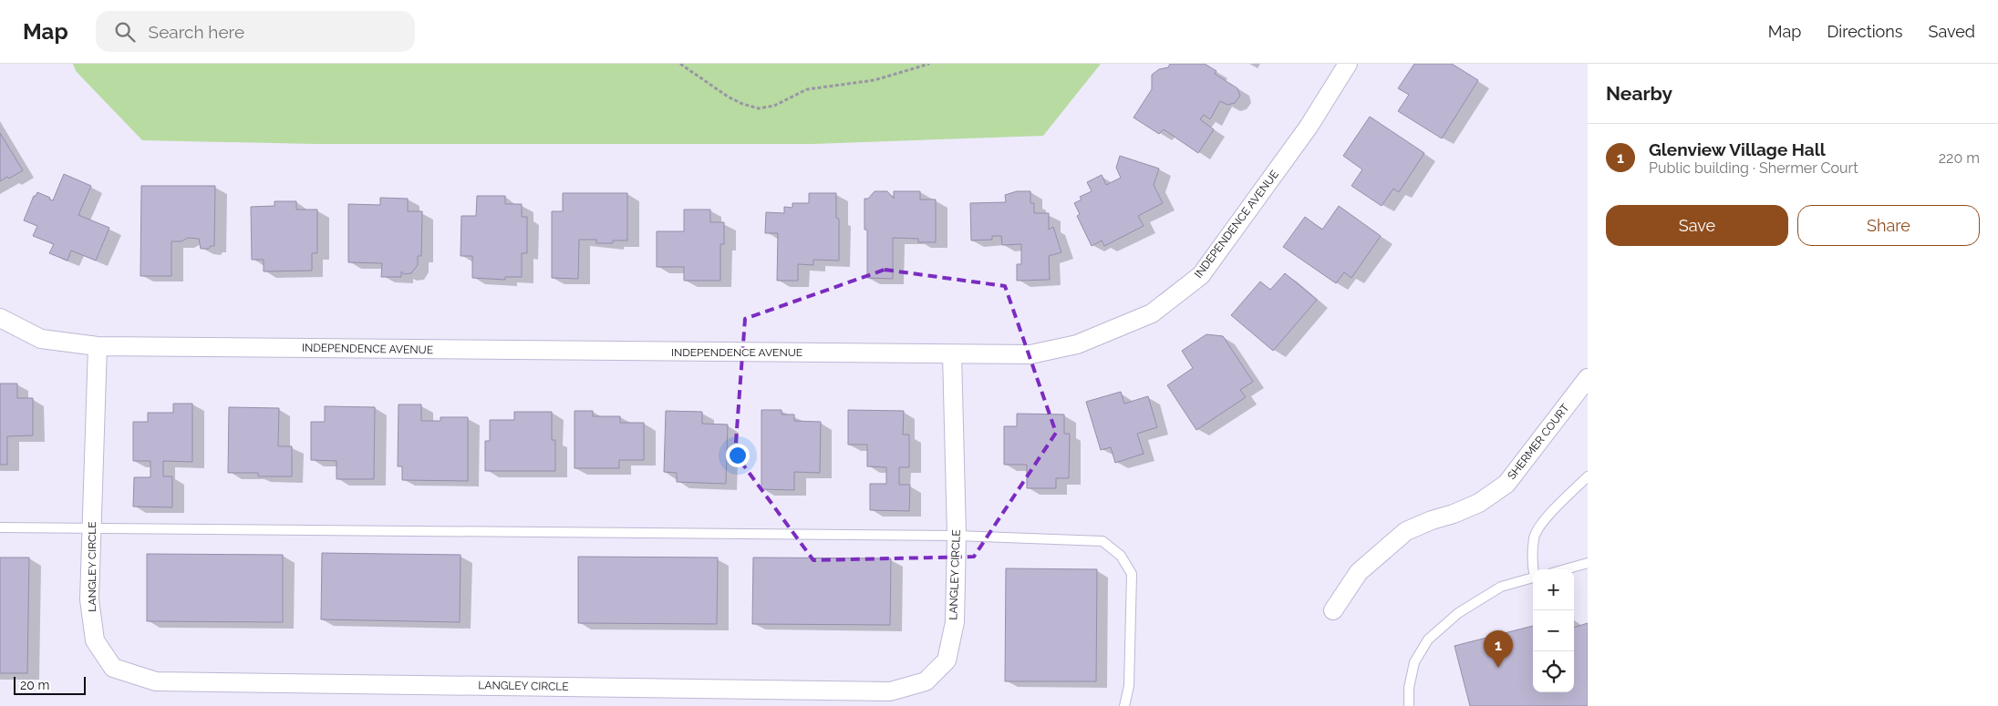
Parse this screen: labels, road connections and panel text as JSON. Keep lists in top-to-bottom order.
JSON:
{
  "streets": {
    "street": ["INDEPENDENCE AVENUE", "SHERMER COURT", "LANGLEY CIRCLE"]
  },
  "crossings": [
    ["INDEPENDENCE AVENUE", "LANGLEY CIRCLE"]
  ],
  "scale_bar": "20 m",
  "page": {
    "header": "Map",
    "search": "Search here",
    "nav": ["Map", "Directions", "Saved"],
    "heading": "Nearby",
    "list": [
      {
        "mark": "1",
        "name": "Glenview Village Hall",
        "note": "Public building · Shermer Court",
        "value": "220 m"
      }
    ],
    "buttons": ["Save", "Share"],
    "map_buttons": ["+", "−"],
    "pins": "1",
    "scale": "20 m"
  }
}
